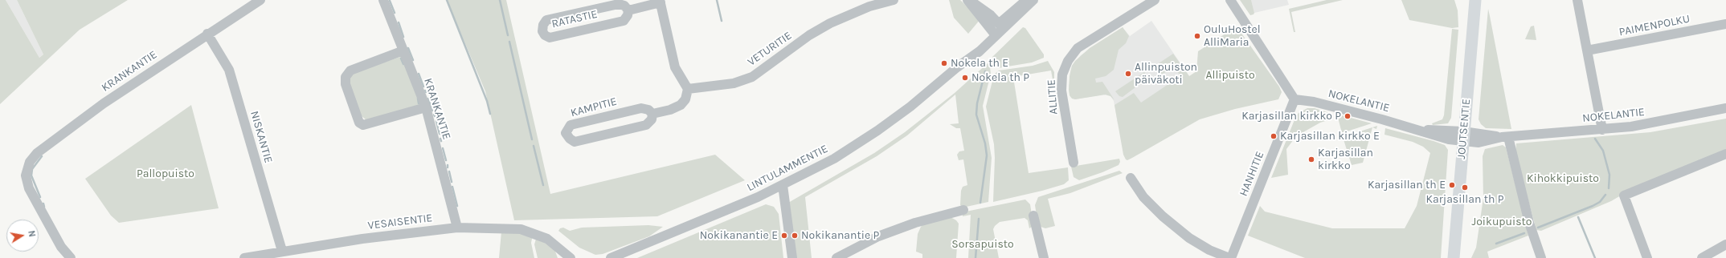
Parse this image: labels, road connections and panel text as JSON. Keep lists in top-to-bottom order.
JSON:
{
  "streets": {
    "main road": ["JOUTSENTIE"],
    "street": [
      "RATASTIE",
      "PAIMENPOLKU",
      "VETURITIE",
      "KRANKANTIE",
      "ALLITIE",
      "NOKELANTIE",
      "KAMPITIE",
      "NISKANTIE",
      "LINTULAMMENTIE",
      "HANHITIE",
      "VESAISENTIE"
    ]
  },
  "crossings": [
    ["KRANKANTIE", "NISKANTIE"],
    ["KRANKANTIE", "VESAISENTIE"],
    ["NOKELANTIE", "JOUTSENTIE"],
    ["NOKELANTIE", "HANHITIE"],
    ["NISKANTIE", "VESAISENTIE"]
  ],
  "parks": [
    "Allipuisto",
    "Pallopuisto",
    "Kihokkipuisto",
    "Joikupuisto",
    "Sorsapuisto"
  ],
  "places": [
    "OuluHostel AlliMaria",
    "Nokela th E",
    "Allinpuiston päiväkoti",
    "Nokela th P",
    "Karjasillan kirkko P",
    "Karjasillan kirkko E",
    "Karjasillan kirkko",
    "Karjasillan th E",
    "Karjasillan th P",
    "Nokikanantie E",
    "Nokikanantie P"
  ],
  "north": "right"
}
